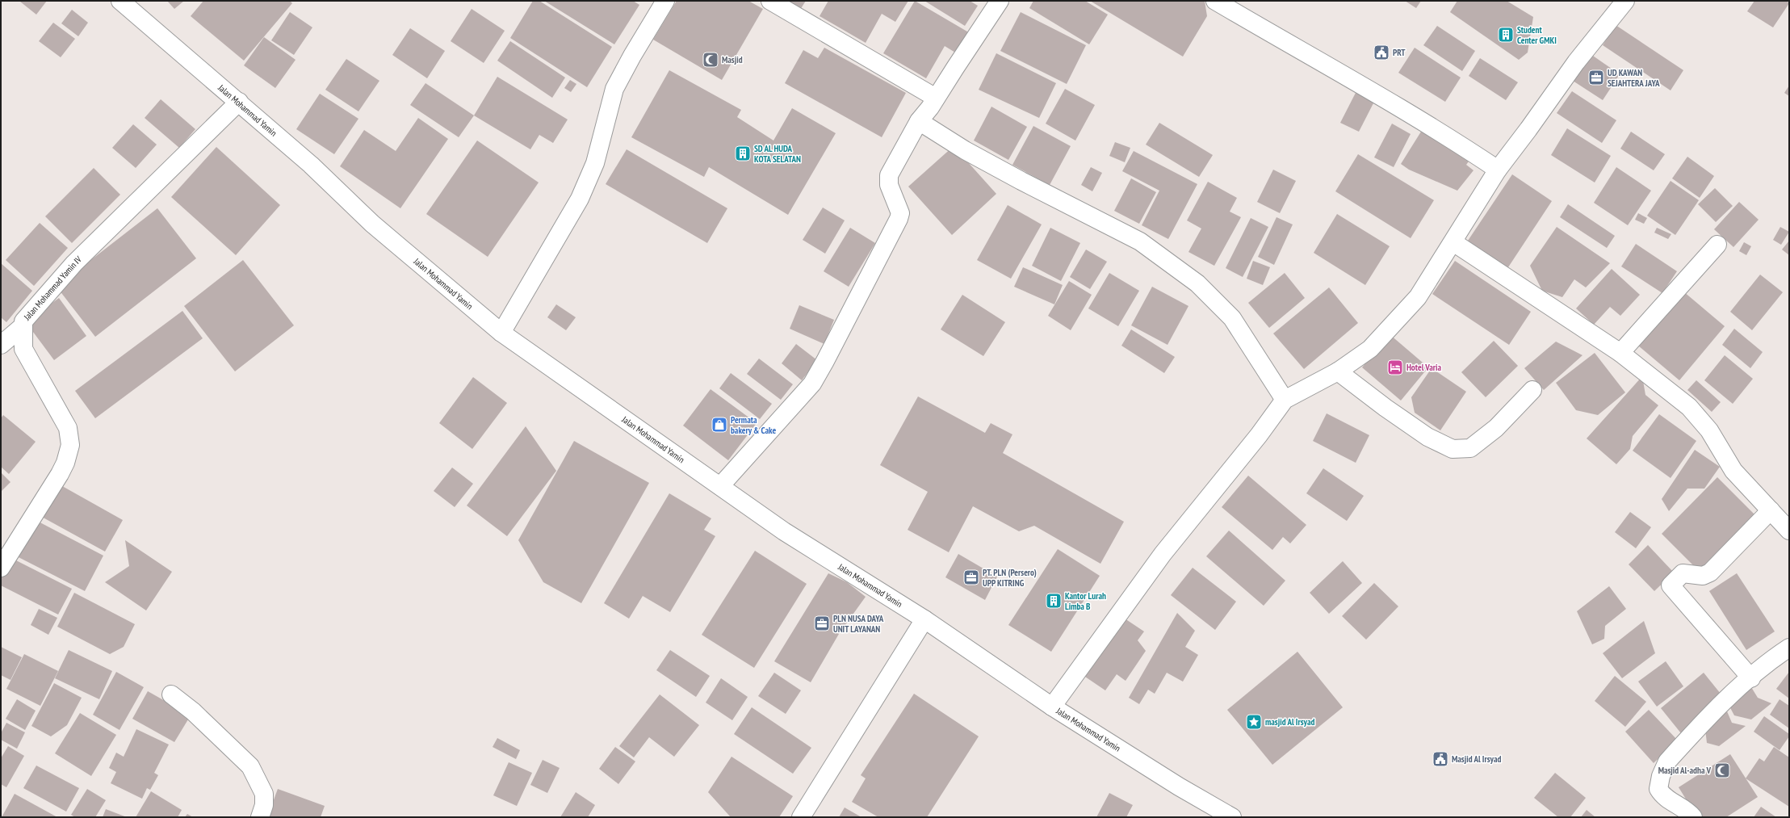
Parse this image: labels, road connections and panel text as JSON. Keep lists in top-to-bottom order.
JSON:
{
  "streets": {
    "street": ["Jalan Mohammad Yamin", "Jalan Mohammad Yamin IV"]
  },
  "crossings": [
    ["Jalan Mohammad Yamin", "Jalan Mohammad Yamin IV"]
  ],
  "places": {
    "building": ["Student Center GMKI", "SD AL HUDA KOTA SELATAN", "Kantor Lurah Limba B"],
    "public building": ["PRT", "Masjid Al Irsyad"],
    "mosque": ["Masjid", "Masjid Al-adha V"],
    "office": ["UD KAWAN SEJAHTERA JAYA", "PT. PLN (Persero) UPP KITRING", "PLN NUSA DAYA UNIT LAYANAN"],
    "hotel": ["Hotel Varia"],
    "shop": ["Permata bakery & Cake"],
    "place": ["masjid Al Irsyad"]
  }
}
